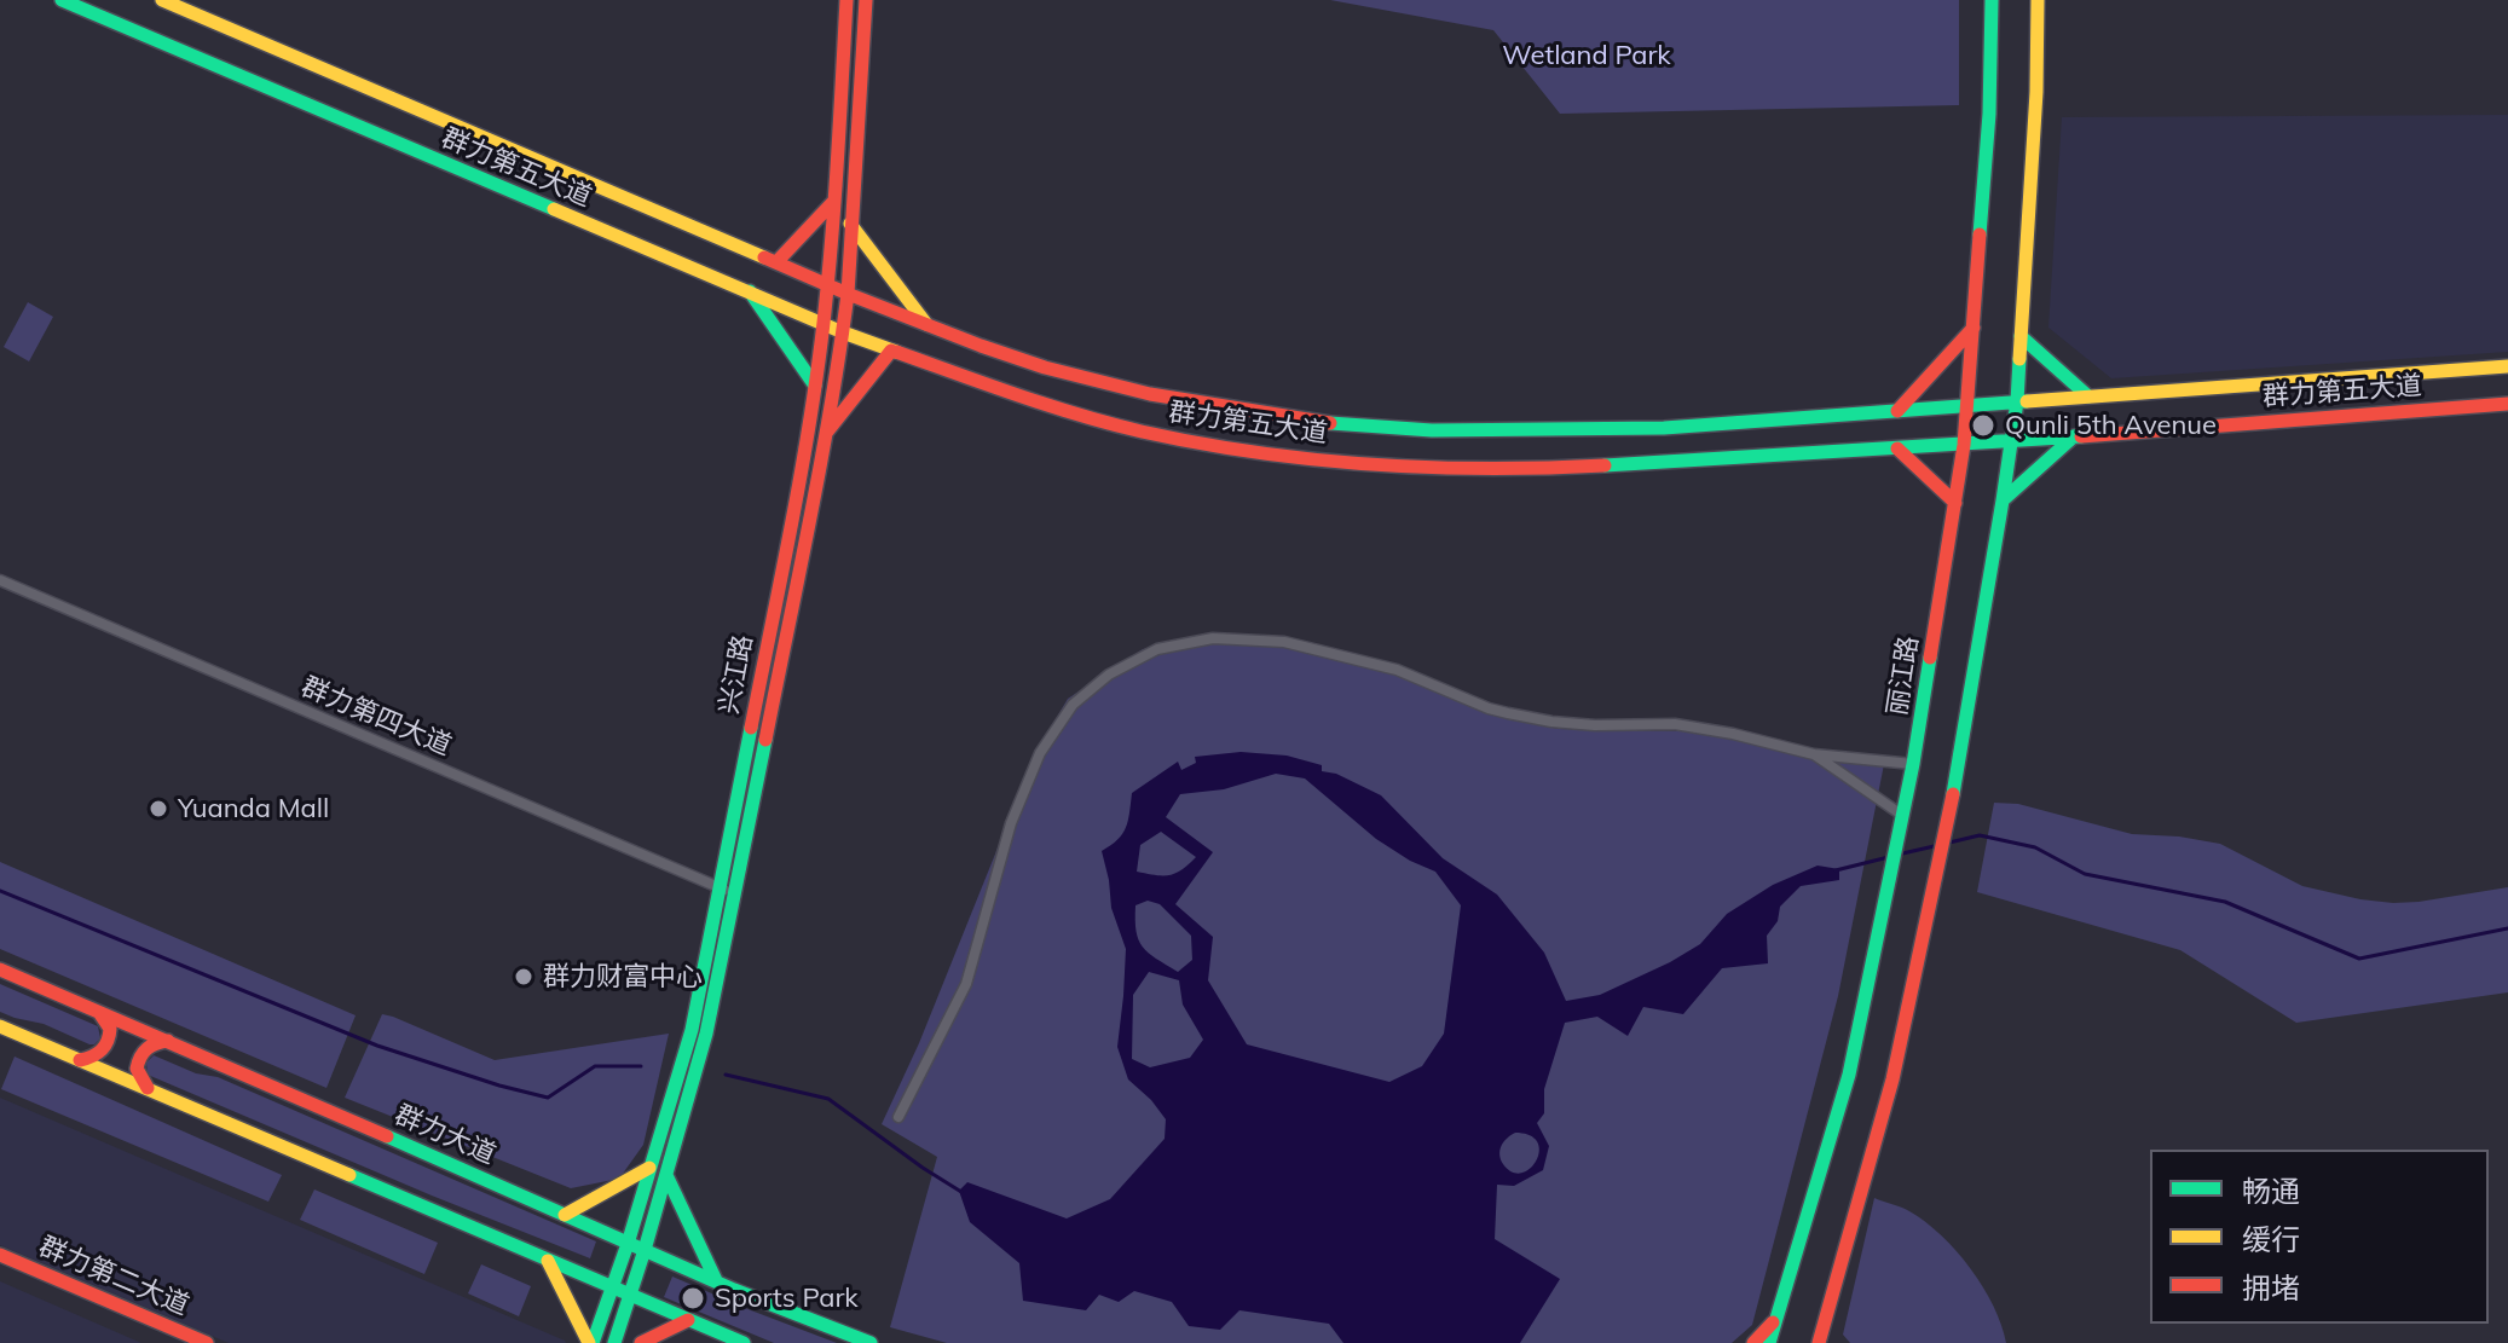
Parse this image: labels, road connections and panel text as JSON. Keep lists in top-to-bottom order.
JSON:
{
  "streets": {
    "main road": [
      "群力第五大道",
      "兴江路",
      "丽江路",
      "群力大道",
      "群力第二大道"
    ],
    "street": ["群力第四大道"]
  },
  "crossings": [
    ["群力第五大道", "兴江路"],
    ["群力第五大道", "丽江路"],
    ["兴江路", "群力第四大道"],
    ["兴江路", "群力大道"]
  ],
  "parks": ["Wetland Park"],
  "places": [
    "Qunli 5th Avenue",
    "Yuanda Mall",
    "群力财富中心",
    "Sports Park"
  ],
  "legend": ["畅通", "缓行", "拥堵"]
}
